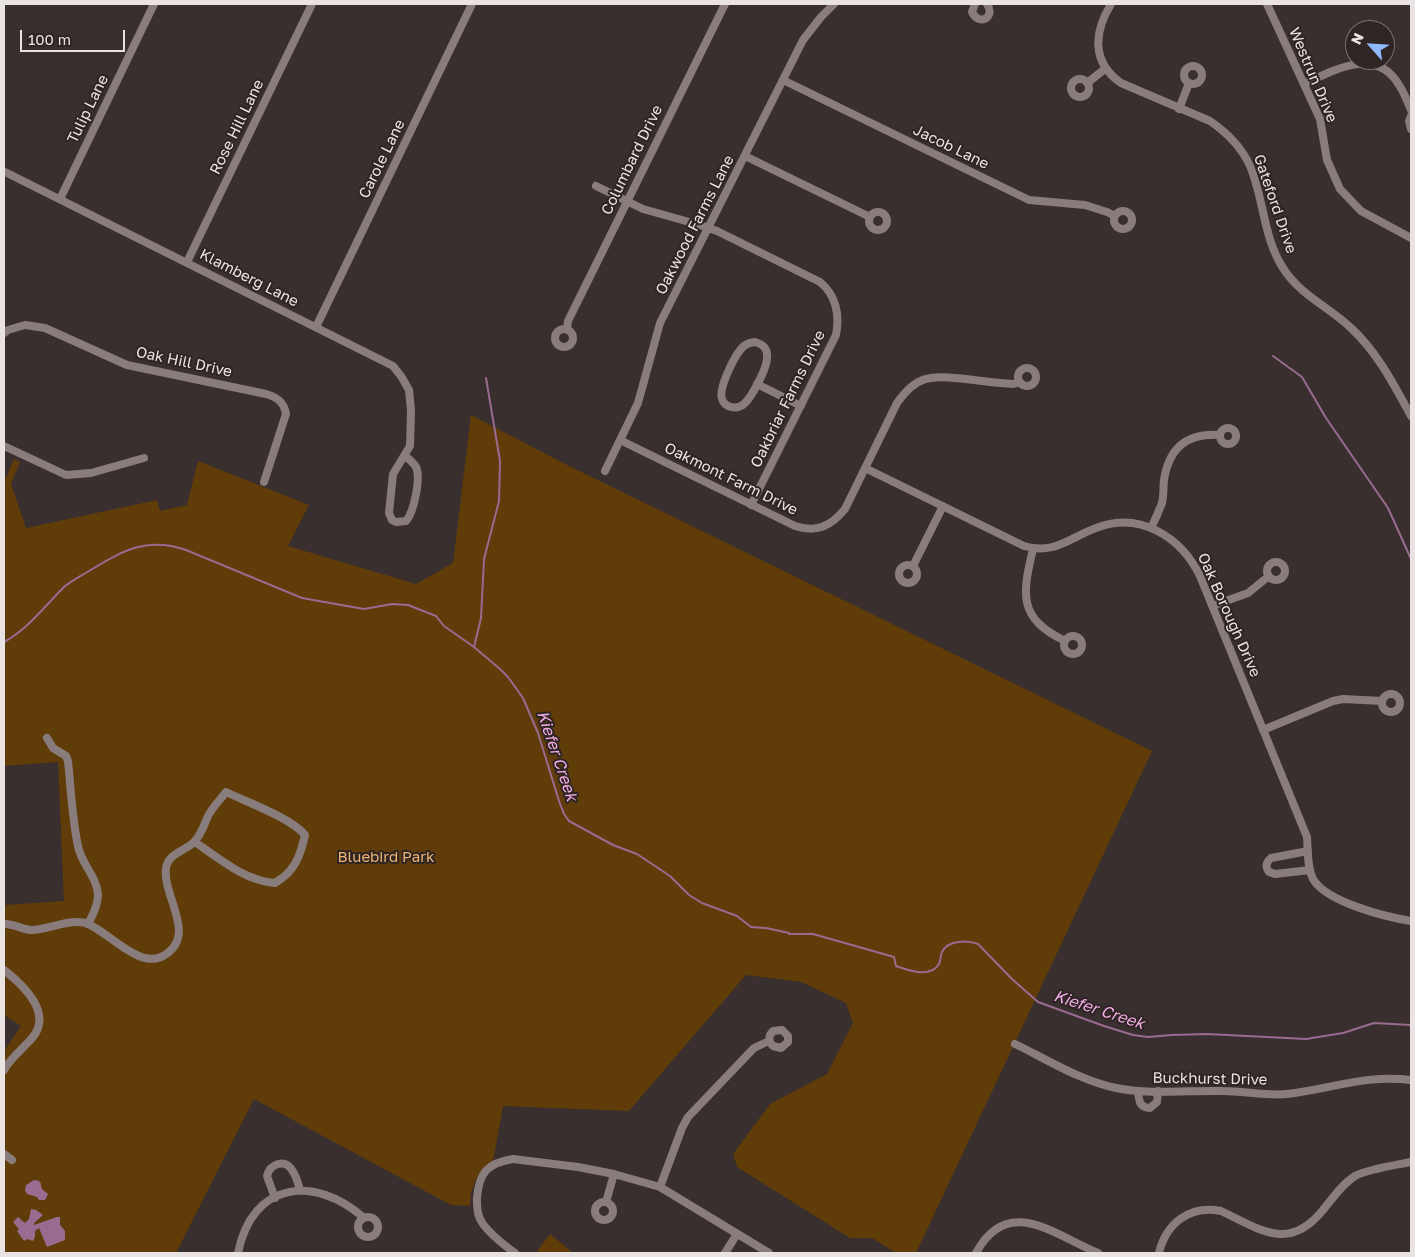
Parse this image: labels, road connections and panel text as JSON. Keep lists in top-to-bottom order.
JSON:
{
  "streets": {
    "street": [
      "Westrun Drive",
      "Tulip Lane",
      "Rose Hill Lane",
      "Jacob Lane",
      "Carole Lane",
      "Columbard Drive",
      "Gateford Drive",
      "Oakwood Farms Lane",
      "Klamberg Lane",
      "Oak Hill Drive",
      "Oakbriar Farms Drive",
      "Oakmont Farm Drive",
      "Oak Borough Drive",
      "Buckhurst Drive"
    ]
  },
  "crossings": [
    ["Tulip Lane", "Klamberg Lane"],
    ["Rose Hill Lane", "Klamberg Lane"],
    ["Jacob Lane", "Oakwood Farms Lane"],
    ["Carole Lane", "Klamberg Lane"],
    ["Columbard Drive", "Oakbriar Farms Drive"],
    ["Oakwood Farms Lane", "Oakbriar Farms Drive"],
    ["Oakwood Farms Lane", "Oakmont Farm Drive"],
    ["Oakbriar Farms Drive", "Oakmont Farm Drive"]
  ],
  "water": ["Kiefer Creek"],
  "parks": ["Bluebird Park"],
  "scale_bar": "100 m",
  "north": "top left"
}
